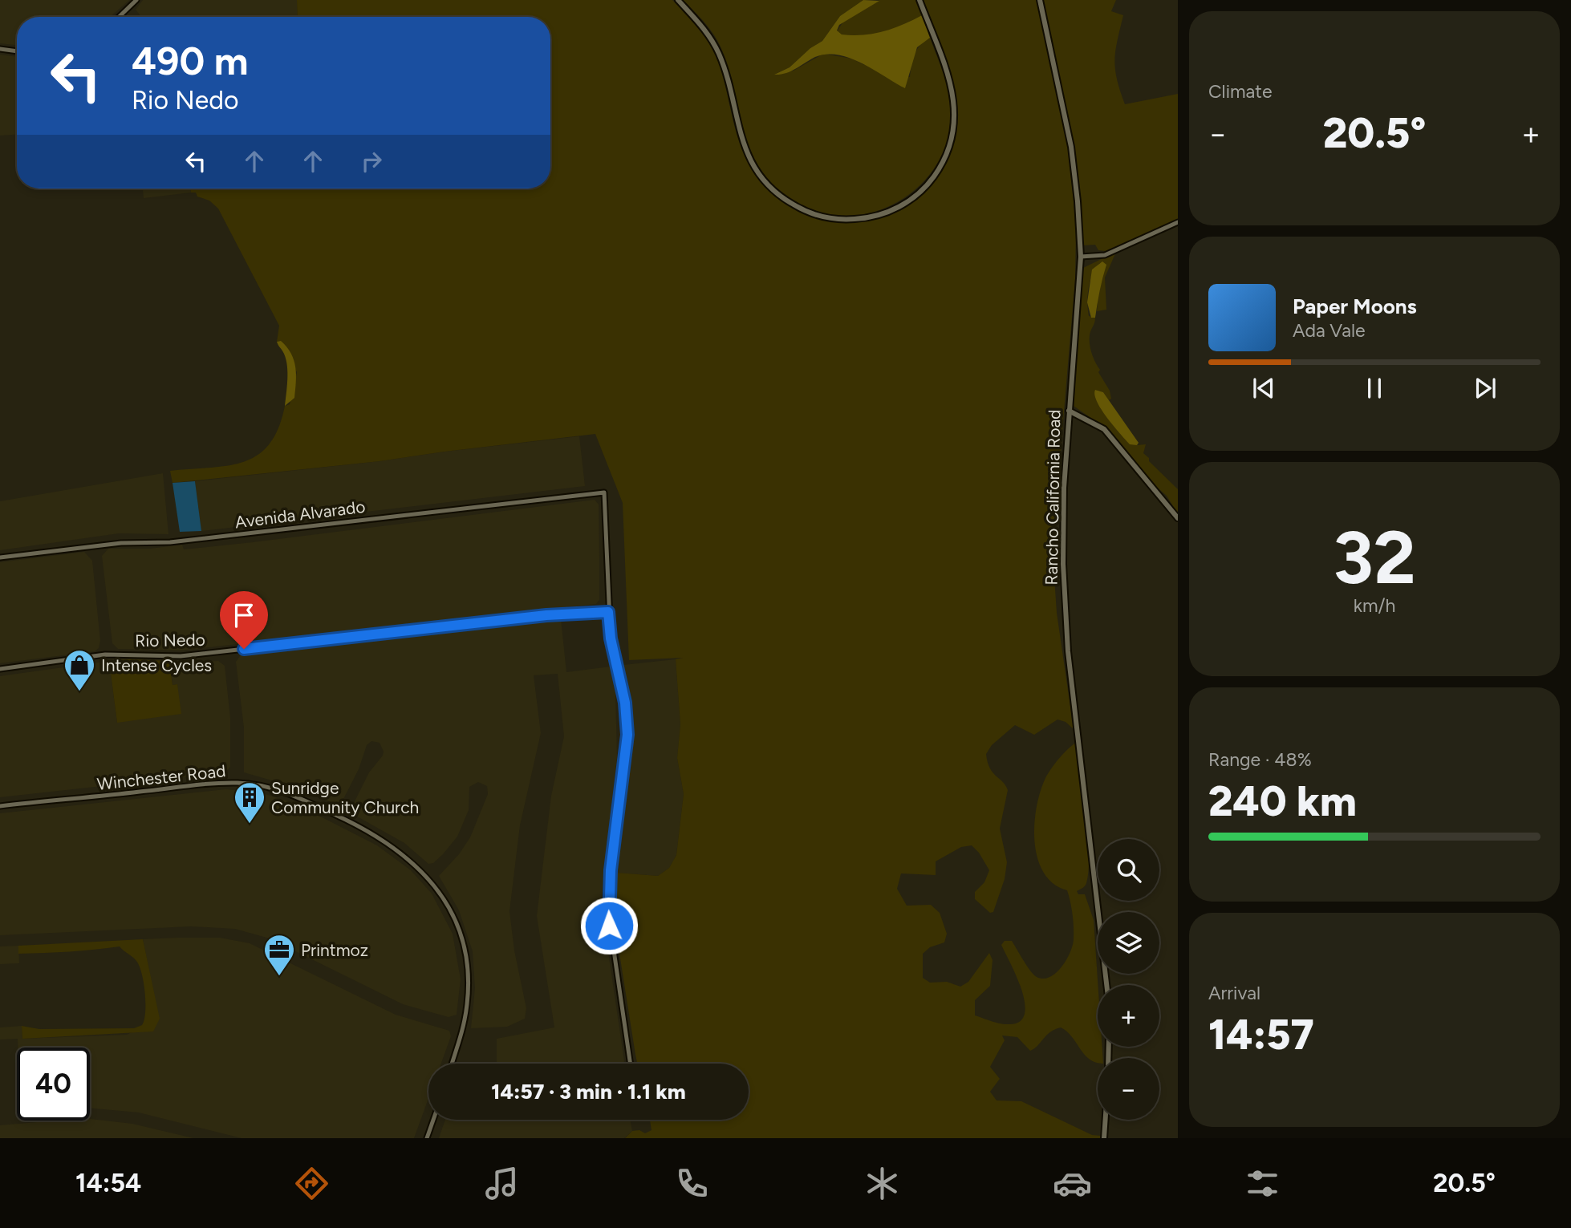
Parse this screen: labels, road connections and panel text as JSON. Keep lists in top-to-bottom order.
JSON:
{
  "streets": {
    "main road": ["Rancho California Road"],
    "street": ["Avenida Alvarado", "Rio Nedo", "Winchester Road"]
  },
  "crossings": [
    ["Avenida Alvarado", "Rio Nedo"]
  ],
  "places": {
    "shop": ["Intense Cycles"],
    "building": ["Sunridge Community Church"],
    "office": ["Printmoz"]
  },
  "page": {
    "tile": [
      "Climate",
      ["32", "km/h"],
      ["Range · 48%", "240 km"],
      ["Arrival", "14:57"]
    ],
    "turn": ["490 m", "Rio Nedo"],
    "heat": ["−", "20.5°", "+"],
    "song": ["Paper Moons", "Ada Vale"],
    "map_buttons": ["+", "−"],
    "limit": "40",
    "trip": "14:57 · 3 min · 1.1 km",
    "tabs": ["14:54", "20.5°"]
  }
}
